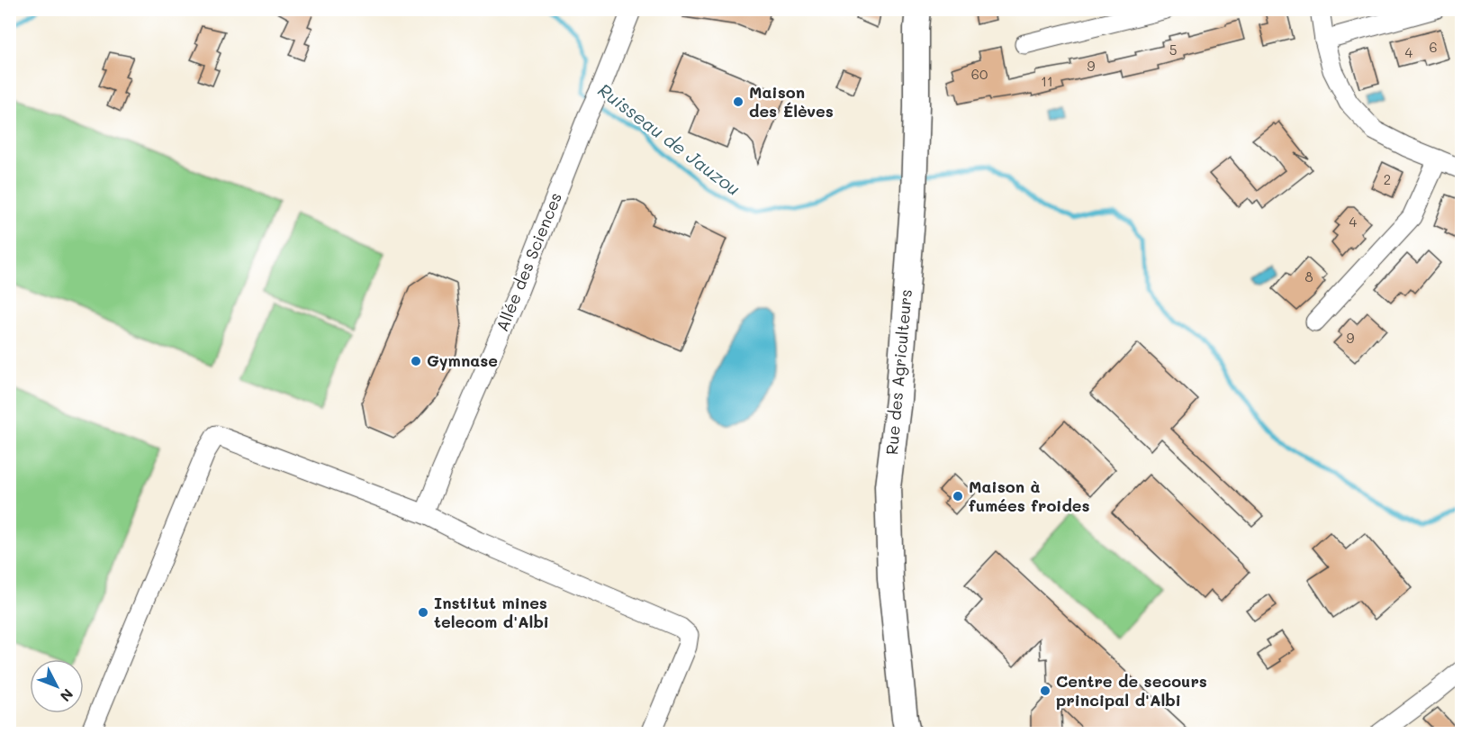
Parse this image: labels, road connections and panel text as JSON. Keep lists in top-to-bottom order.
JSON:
{
  "streets": {
    "street": ["Allée des Sciences", "Rue des Agriculteurs"]
  },
  "water": ["Ruisseau de Jauzou"],
  "places": [
    "Maison des Élèves",
    "Gymnase",
    "Maison à fumées froides",
    "Institut mines telecom d'Albi",
    "Centre de secours principal d'Albi"
  ],
  "house_numbers": [
    "6",
    "5",
    "4",
    "9",
    "60",
    "11",
    "2",
    "4",
    "8",
    "9"
  ],
  "north": "bottom right"
}
